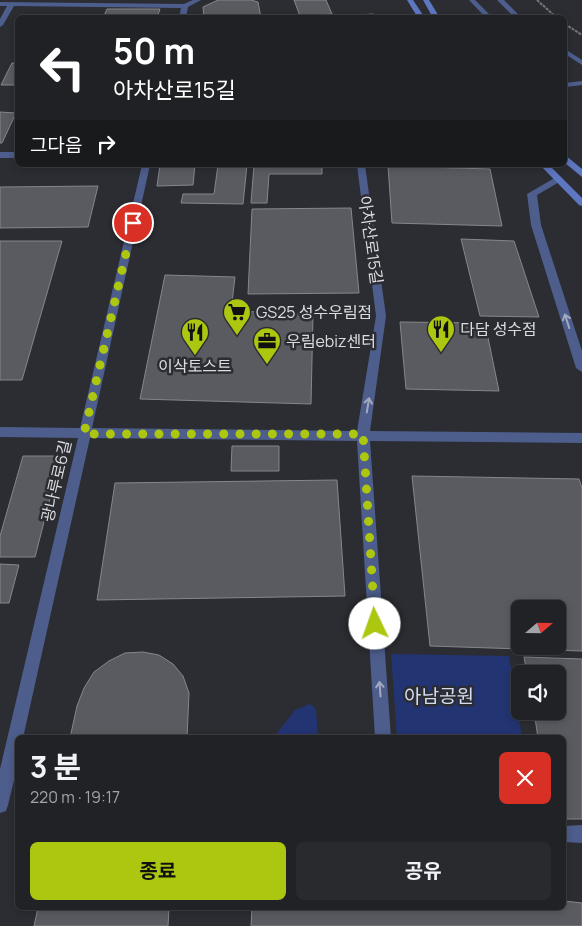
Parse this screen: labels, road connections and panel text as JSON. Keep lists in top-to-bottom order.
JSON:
{
  "streets": {
    "street": ["아차산로15길", "광나루로6길"]
  },
  "one_way": ["아차산로15길"],
  "parks": ["아남공원"],
  "places": {
    "supermarket": ["GS25 성수우림점"],
    "restaurant": ["다담 성수점", "이삭토스트"],
    "office": ["우림ebiz센터"]
  },
  "north": "right",
  "page": {
    "turn": ["50 m", "아차산로15길"],
    "then": "그다음",
    "heading": ["3 분", "220 m · 19:17"],
    "buttons": ["종료", "공유"]
  }
}
